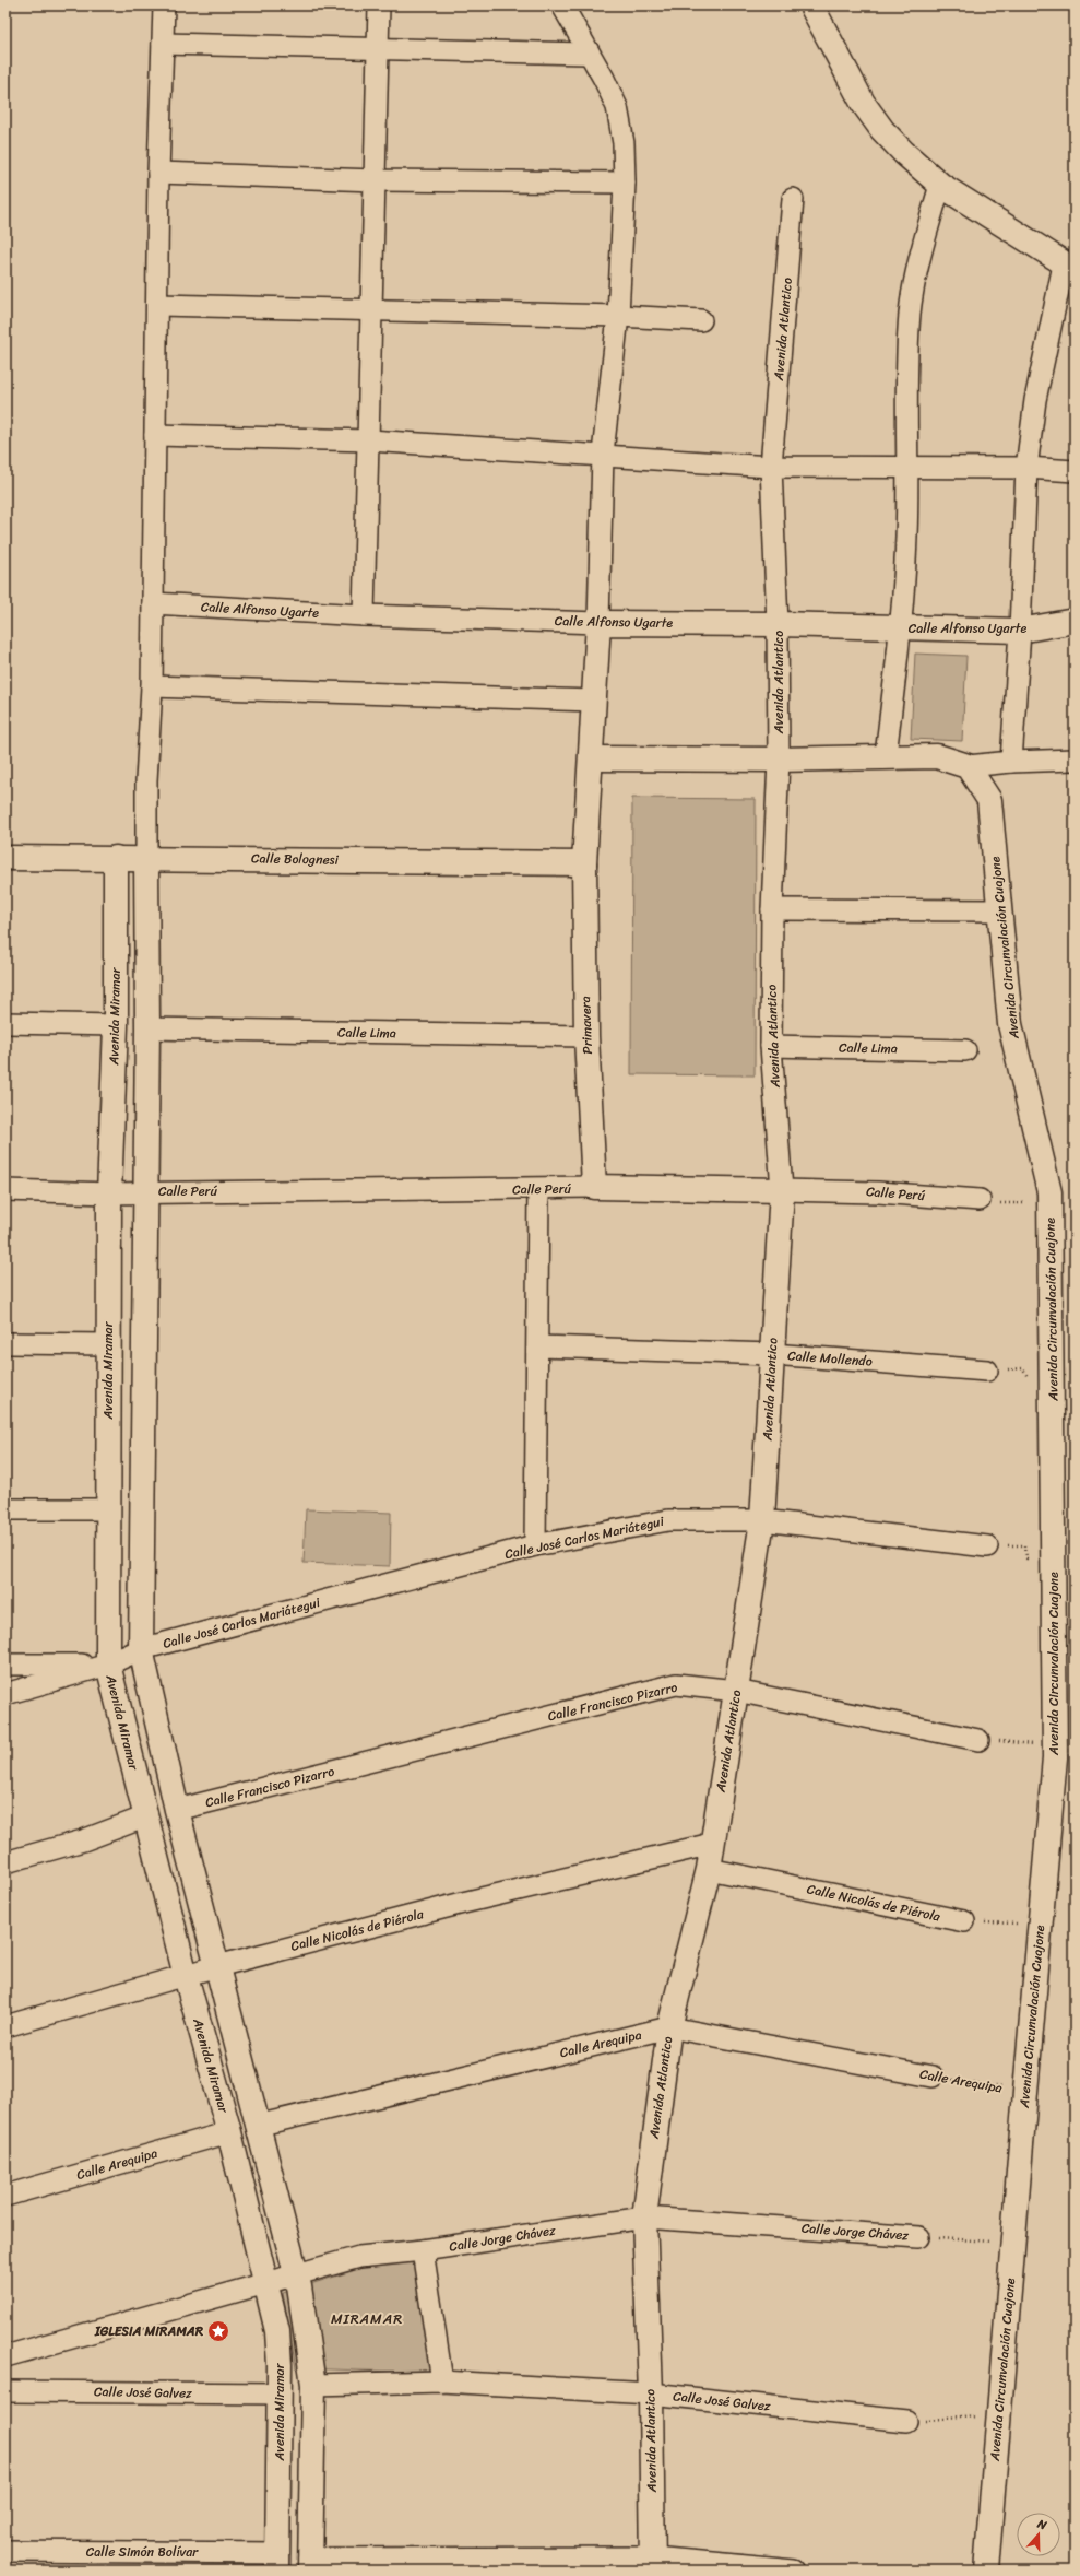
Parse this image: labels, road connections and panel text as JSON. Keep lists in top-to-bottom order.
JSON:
{
  "streets": {
    "main road": [
      "Avenida Atlantico",
      "Calle Alfonso Ugarte",
      "Calle Bolognesi",
      "Avenida Circunvalación Cuajone",
      "Avenida Miramar",
      "Primavera",
      "Calle Perú"
    ],
    "street": [
      "Calle Lima",
      "Calle Mollendo",
      "Calle José Carlos Mariátegui",
      "Calle Francisco Pizarro",
      "Calle Nicolás de Piérola",
      "Calle Arequipa",
      "Calle Jorge Chávez",
      "Calle José Galvez",
      "Calle Simón Bolívar"
    ]
  },
  "crossings": [
    ["Avenida Atlantico", "Calle Alfonso Ugarte"],
    ["Avenida Atlantico", "Calle Lima"],
    ["Avenida Atlantico", "Calle Perú"],
    ["Avenida Atlantico", "Calle Mollendo"],
    ["Avenida Atlantico", "Calle José Carlos Mariátegui"],
    ["Avenida Atlantico", "Calle Francisco Pizarro"],
    ["Avenida Atlantico", "Calle Nicolás de Piérola"],
    ["Avenida Atlantico", "Calle Arequipa"],
    ["Avenida Atlantico", "Calle Jorge Chávez"],
    ["Avenida Atlantico", "Calle José Galvez"],
    ["Calle Alfonso Ugarte", "Primavera"],
    ["Calle Bolognesi", "Avenida Miramar"],
    ["Calle Bolognesi", "Primavera"],
    ["Avenida Circunvalación Cuajone", "Calle Arequipa"],
    ["Avenida Circunvalación Cuajone", "Calle Jorge Chávez"],
    ["Avenida Miramar", "Calle Perú"],
    ["Avenida Miramar", "Calle José Carlos Mariátegui"],
    ["Avenida Miramar", "Calle Nicolás de Piérola"],
    ["Avenida Miramar", "Calle Arequipa"],
    ["Avenida Miramar", "Calle Jorge Chávez"],
    ["Avenida Miramar", "Calle José Galvez"],
    ["Avenida Miramar", "Calle Simón Bolívar"],
    ["Primavera", "Calle Lima"],
    ["Primavera", "Calle Perú"]
  ],
  "districts": ["MIRAMAR"],
  "places": {
    "place": ["IGLESIA MIRAMAR"]
  },
  "north": "top"
}
